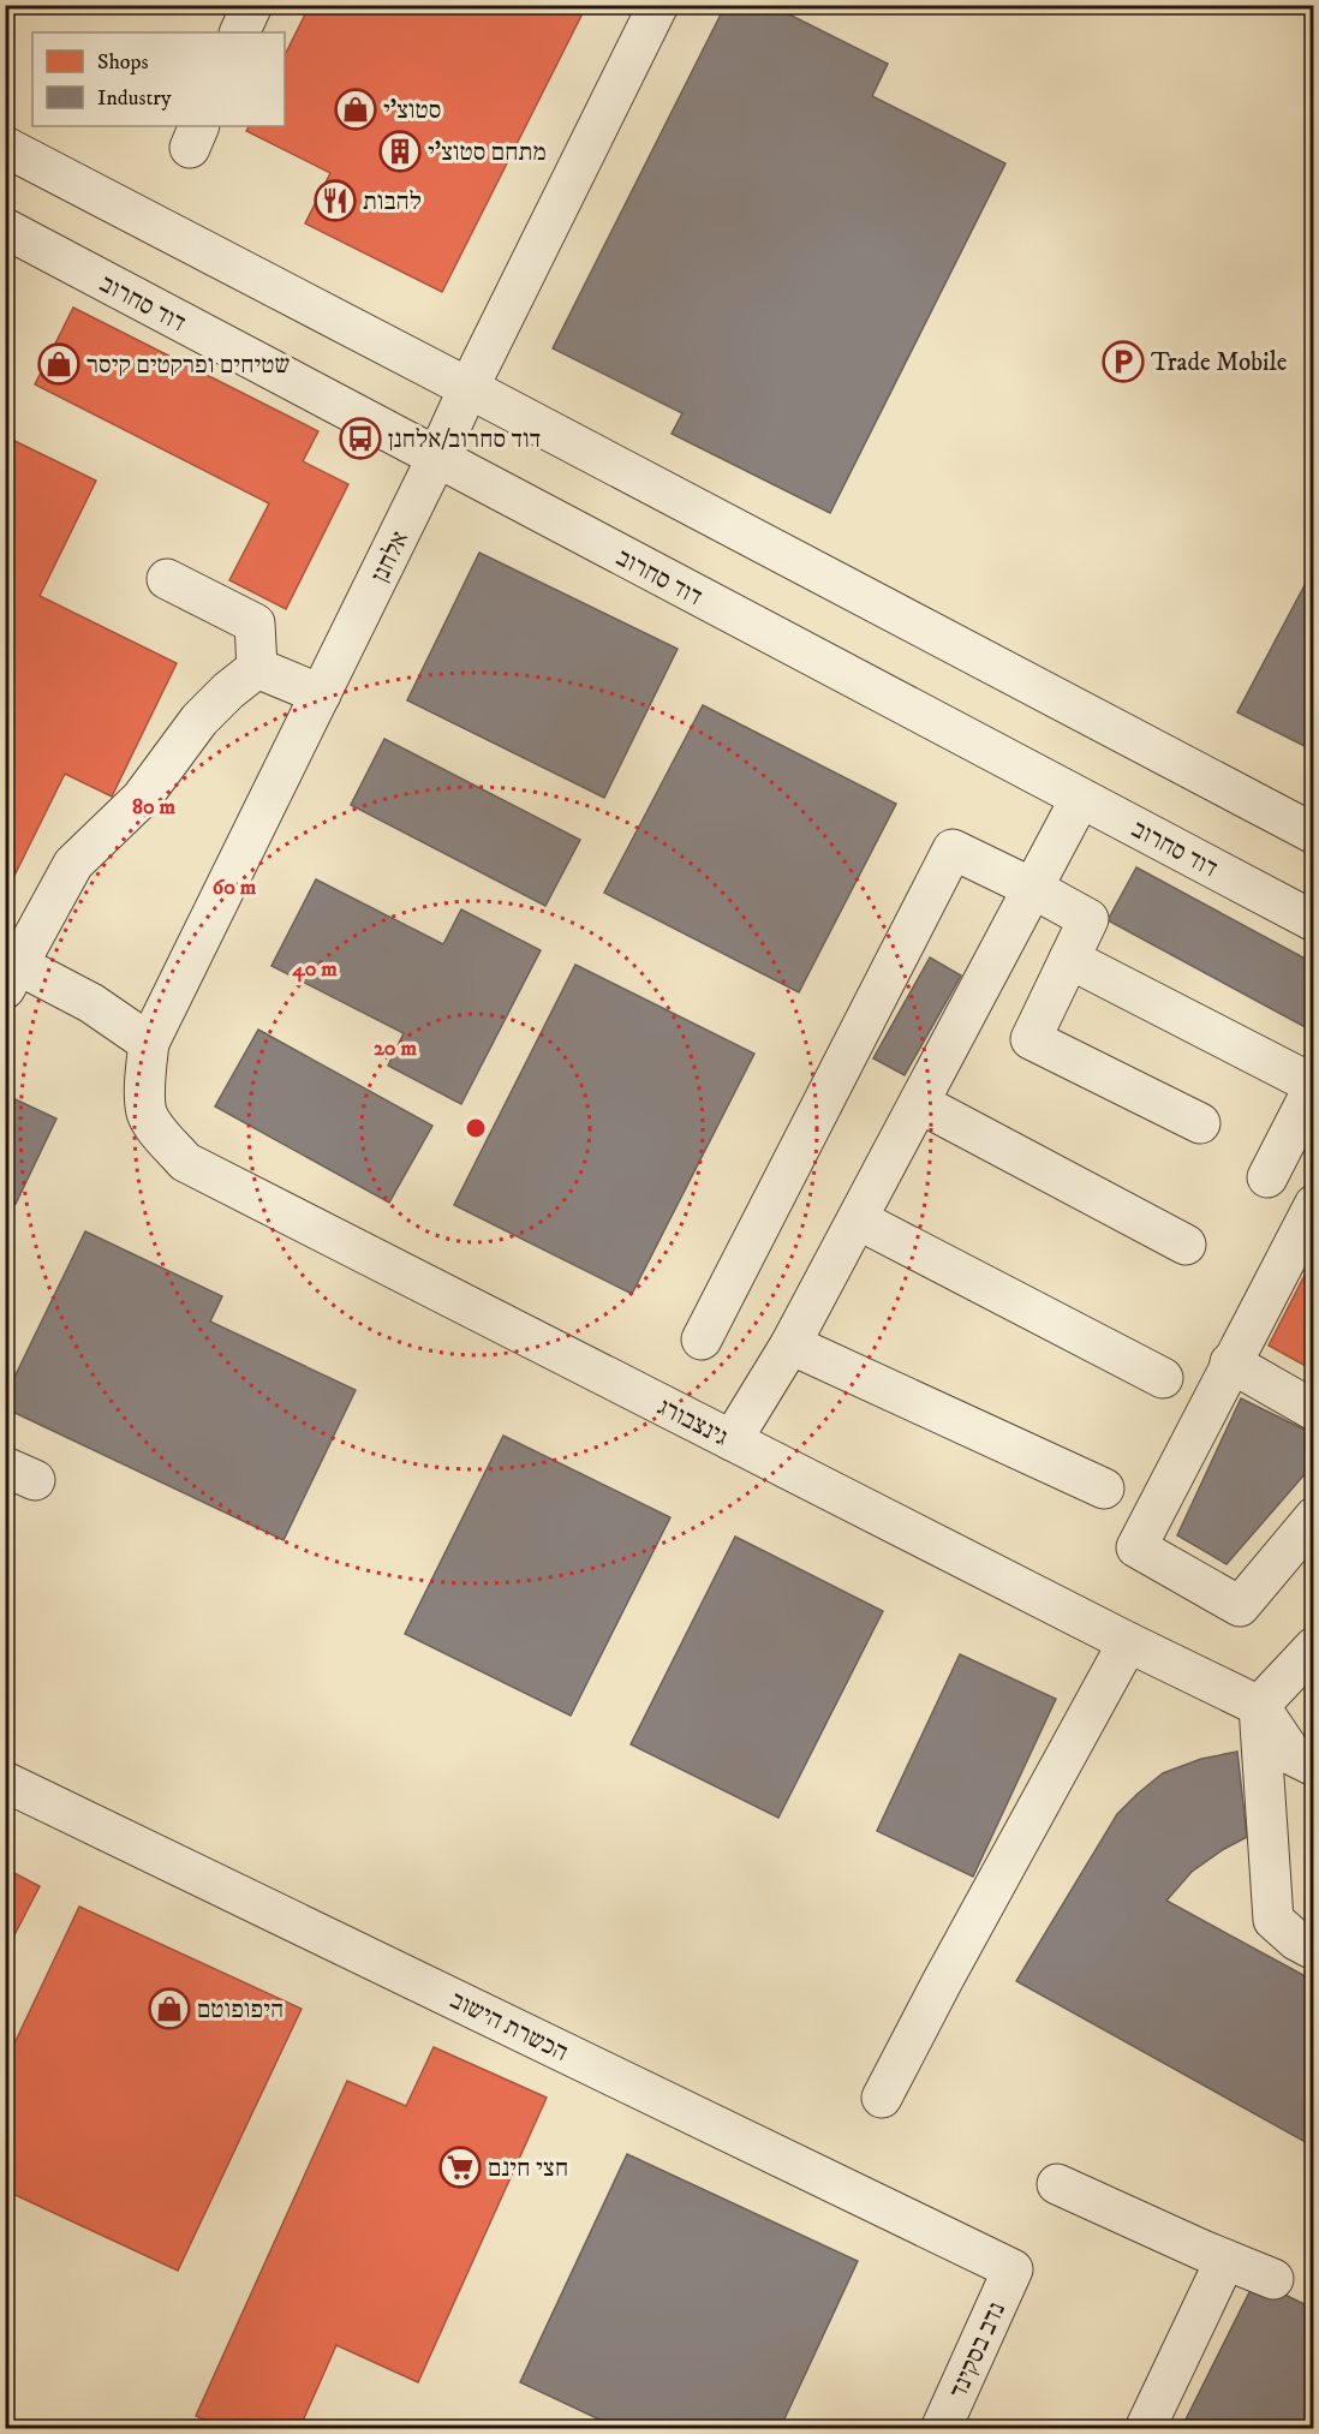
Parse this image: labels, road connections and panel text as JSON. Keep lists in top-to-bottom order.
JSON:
{
  "streets": {
    "street": [
      "דוד סחרוב",
      "אלחנן",
      "גינצבורג",
      "הכשרת הישוב",
      "נדב בסקינד"
    ]
  },
  "crossings": [
    ["דוד סחרוב", "אלחנן"],
    ["אלחנן", "גינצבורג"],
    ["הכשרת הישוב", "נדב בסקינד"]
  ],
  "places": {
    "shop": ["סטוצ'י", "שטיחים ופרקטים קיסר", "היפופוטם"],
    "building": ["מתחם סטוצ'י"],
    "restaurant": ["להבות"],
    "parking": ["Trade Mobile"],
    "bus stop": ["דוד סחרוב/אלחנן"],
    "supermarket": ["חצי חינם"]
  },
  "legend": ["Shops", "Industry"],
  "rings": [
    "80 m",
    "60 m",
    "40 m",
    "20 m"
  ]
}
